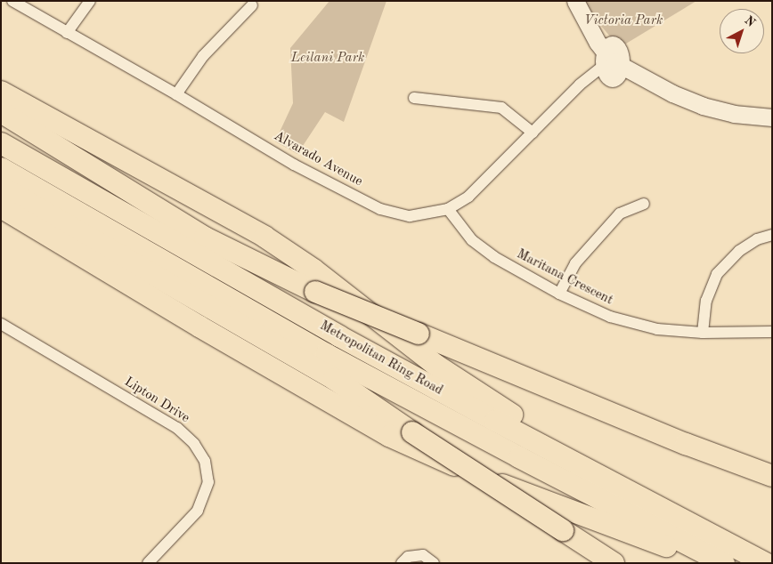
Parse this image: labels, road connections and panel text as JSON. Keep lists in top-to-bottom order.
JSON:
{
  "streets": {
    "highway": ["Metropolitan Ring Road"],
    "street": ["Alvarado Avenue", "Maritana Crescent", "Lipton Drive"]
  },
  "crossings": [
    ["Alvarado Avenue", "Maritana Crescent"]
  ],
  "parks": ["Victoria Park", "Leilani Park"],
  "north": "top right"
}
